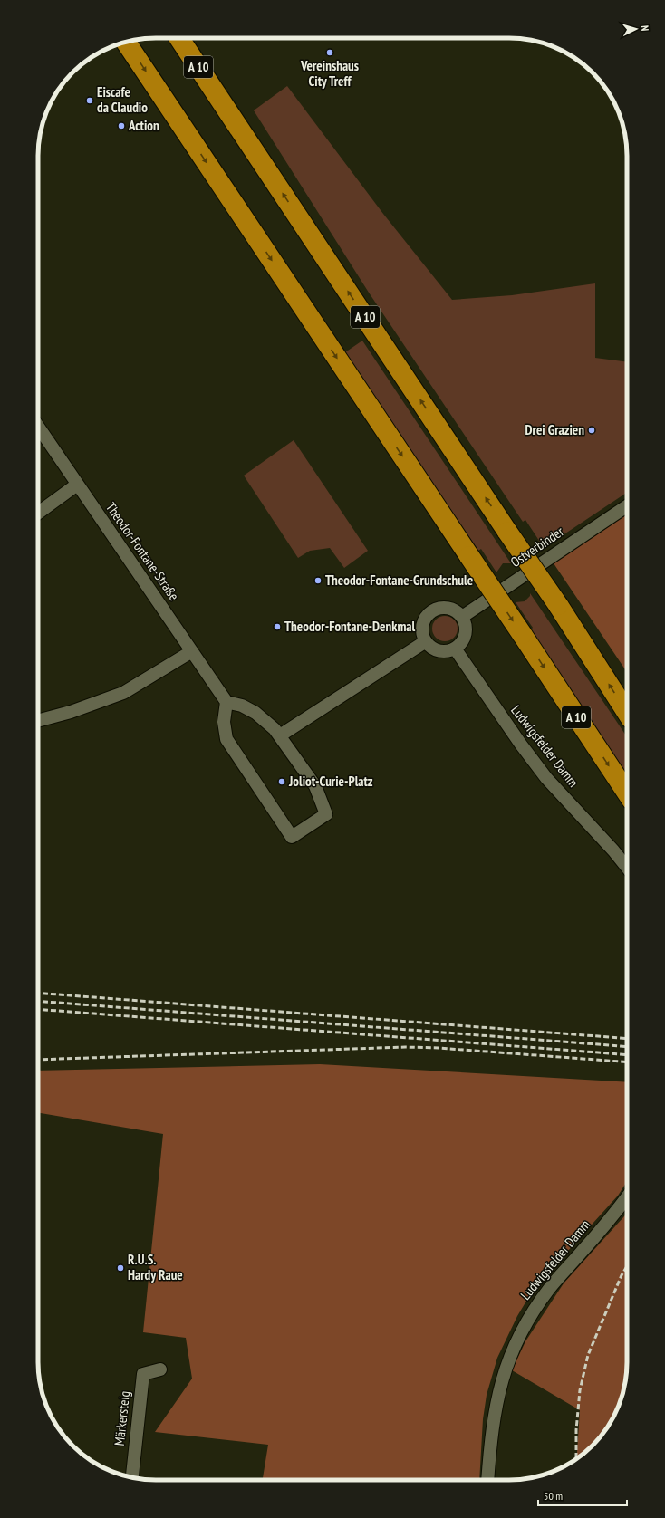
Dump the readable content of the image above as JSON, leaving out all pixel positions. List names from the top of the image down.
{
  "streets": {
    "highway": ["A 10"],
    "street": [
      "Ostverbinder",
      "Theodor-Fontane-Straße",
      "Ludwigsfelder Damm",
      "Märkersteig"
    ]
  },
  "crossings": [
    ["Ostverbinder", "Ludwigsfelder Damm"]
  ],
  "places": [
    "Vereinshaus City Treff",
    "Eiscafe da Claudio",
    "Action",
    "Drei Grazien",
    "Theodor-Fontane-Grundschule",
    "Theodor-Fontane-Denkmal",
    "Joliot-Curie-Platz",
    "R.U.S. Hardy Raue"
  ],
  "scale_bar": "50 m",
  "north": "right"
}
